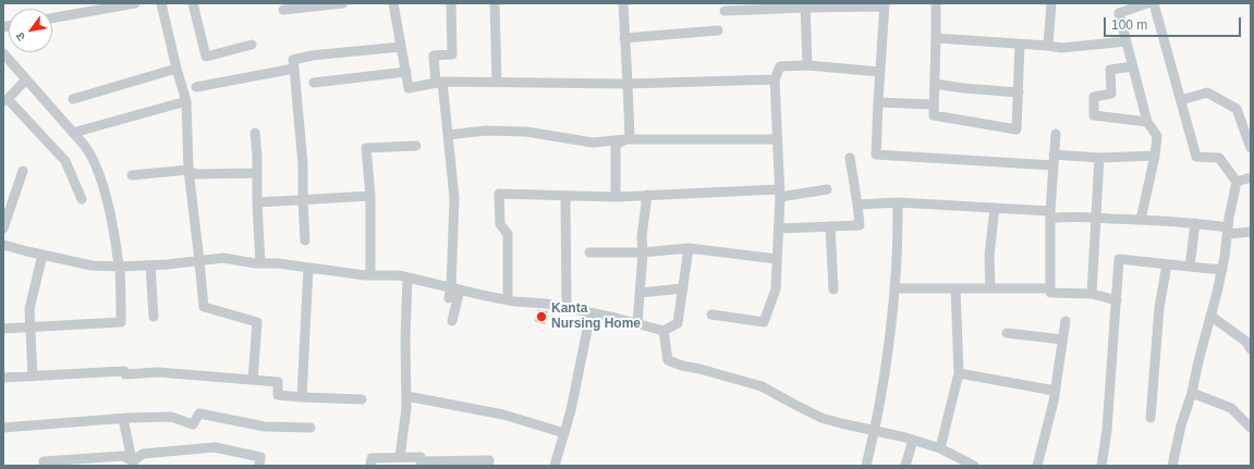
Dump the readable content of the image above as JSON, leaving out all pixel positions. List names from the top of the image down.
{
  "places": ["Kanta Nursing Home"],
  "scale_bar": "100 m",
  "north": "bottom left"
}
